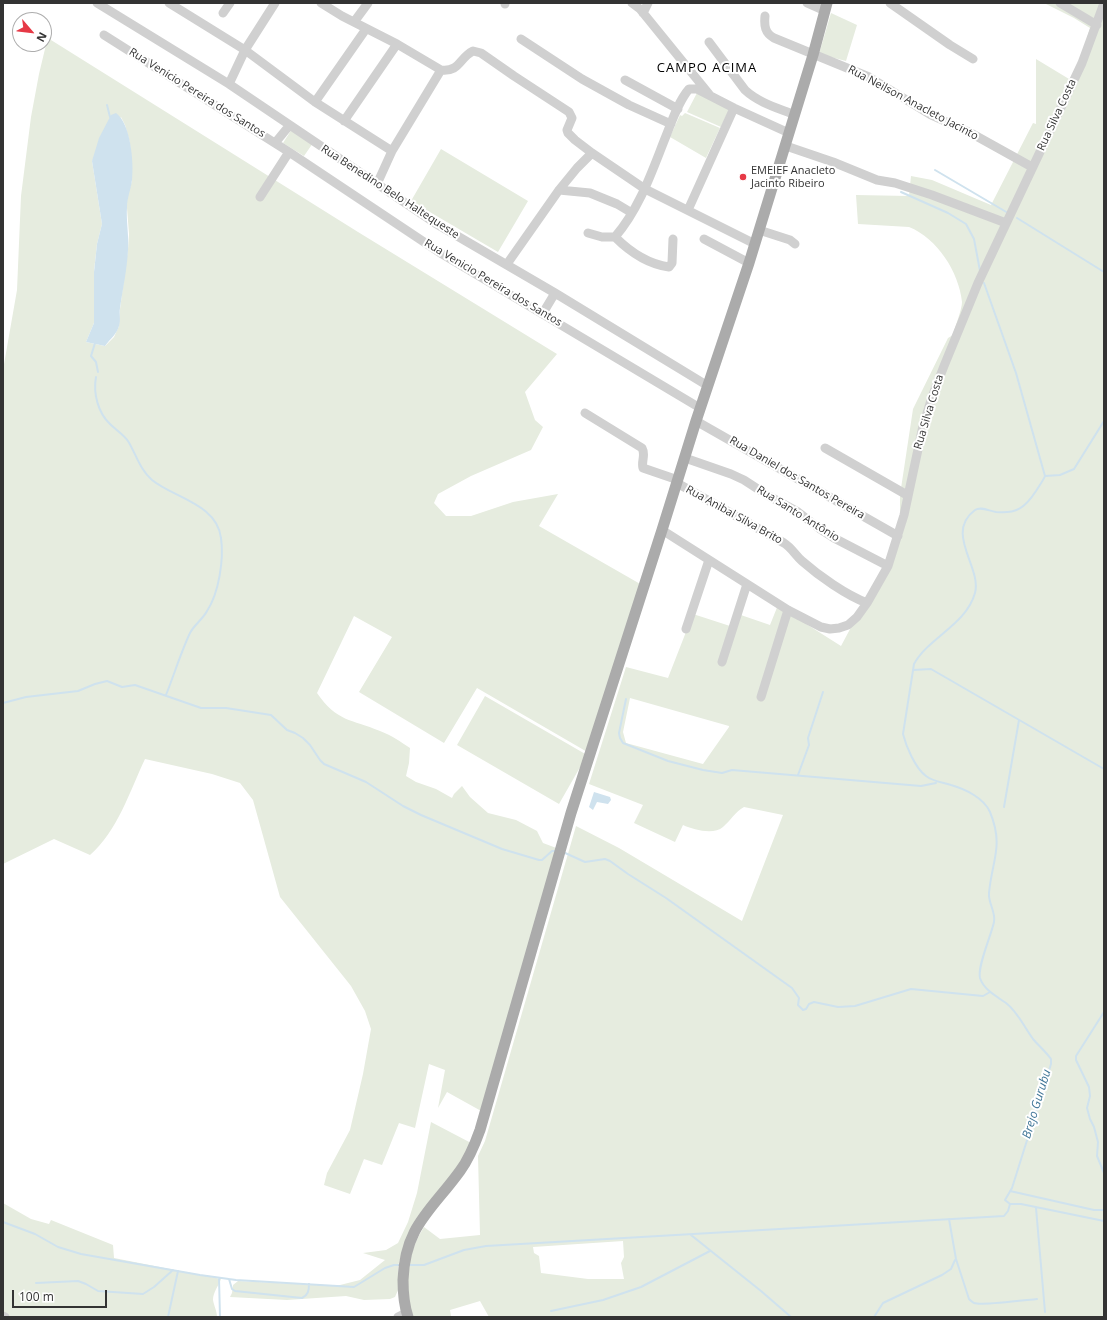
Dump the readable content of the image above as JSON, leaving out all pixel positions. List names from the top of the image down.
{
  "streets": {
    "street": [
      "Rua Venicio Pereira dos Santos",
      "Rua Neilson Anacleto Jacinto",
      "Rua Silva Costa",
      "Rua Benedino Belo Haltequeste",
      "Rua Daniel dos Santos Pereira",
      "Rua Santo Antônio",
      "Rua Anibal Silva Brito"
    ]
  },
  "crossings": [
    ["Rua Neilson Anacleto Jacinto", "Rua Silva Costa"],
    ["Rua Silva Costa", "Rua Daniel dos Santos Pereira"],
    ["Rua Silva Costa", "Rua Santo Antônio"],
    ["Rua Silva Costa", "Rua Anibal Silva Brito"]
  ],
  "districts": ["CAMPO ACIMA"],
  "water": ["Brejo Gurubu"],
  "places": ["EMEIEF Anacleto Jacinto Ribeiro"],
  "scale_bar": "100 m",
  "north": "bottom right"
}
